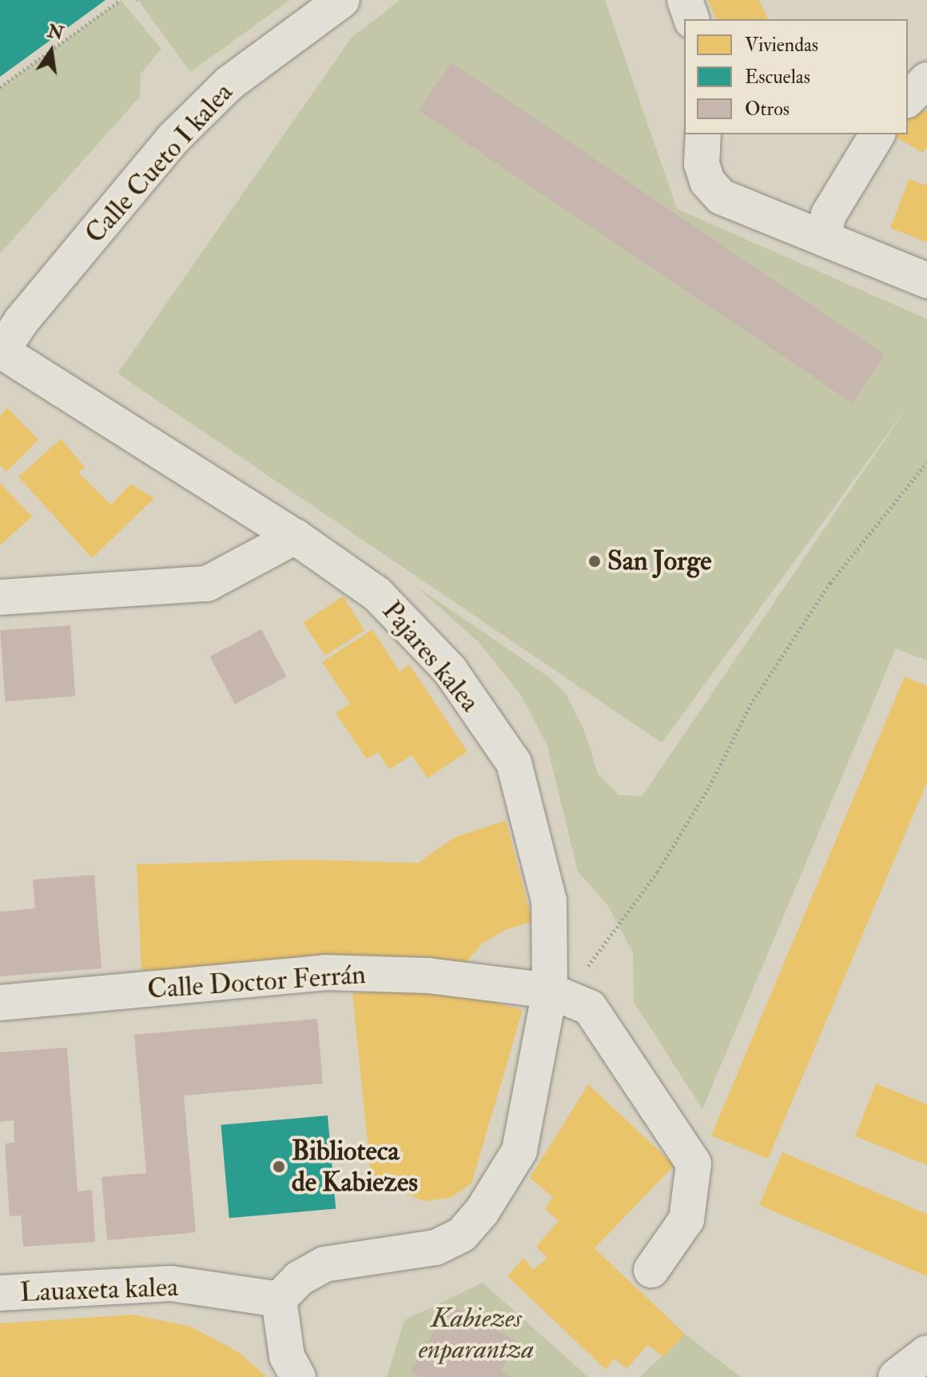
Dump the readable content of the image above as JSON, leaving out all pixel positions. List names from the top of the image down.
{
  "streets": {
    "street": [
      "Calle Cueto I kalea",
      "Pajares kalea",
      "Calle Doctor Ferrán",
      "Lauaxeta kalea"
    ]
  },
  "crossings": [
    ["Calle Cueto I kalea", "Pajares kalea"],
    ["Pajares kalea", "Calle Doctor Ferrán"],
    ["Pajares kalea", "Lauaxeta kalea"]
  ],
  "parks": ["Kabiezes enparantza"],
  "places": ["San Jorge", "Biblioteca de Kabiezes"],
  "legend": ["Viviendas", "Escuelas", "Otros"],
  "north": "top"
}
